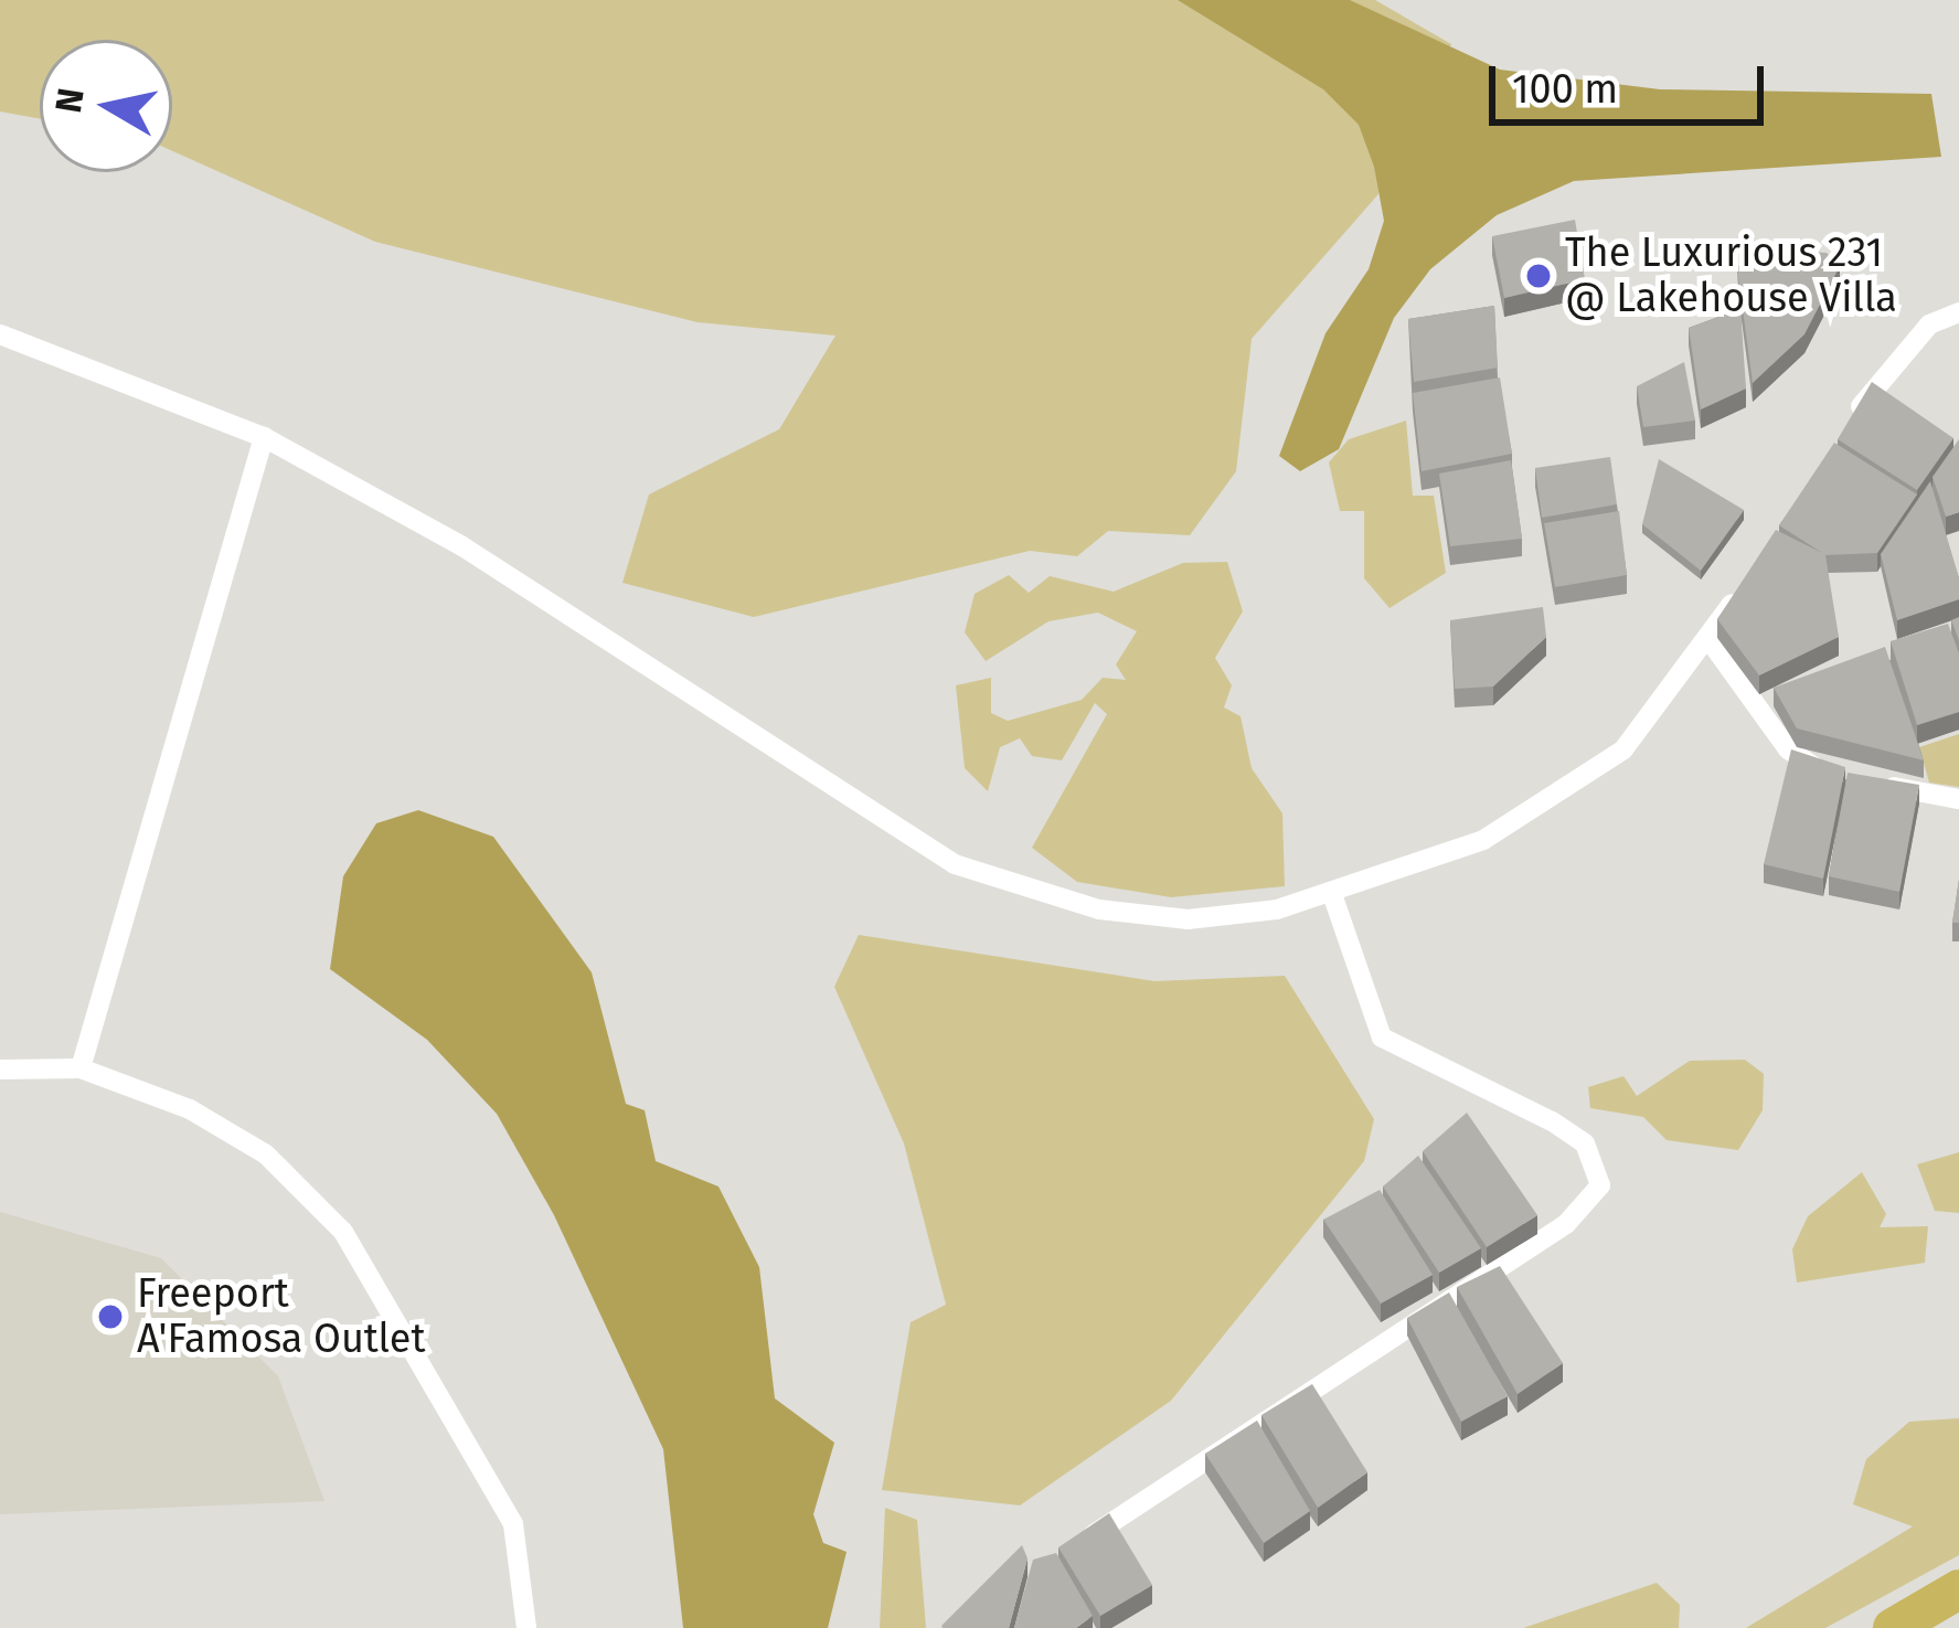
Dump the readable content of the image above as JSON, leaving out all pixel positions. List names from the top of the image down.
{
  "places": ["The Luxurious 231 @ Lakehouse Villa", "Freeport A'Famosa Outlet"],
  "scale_bar": "100 m",
  "north": "left"
}
